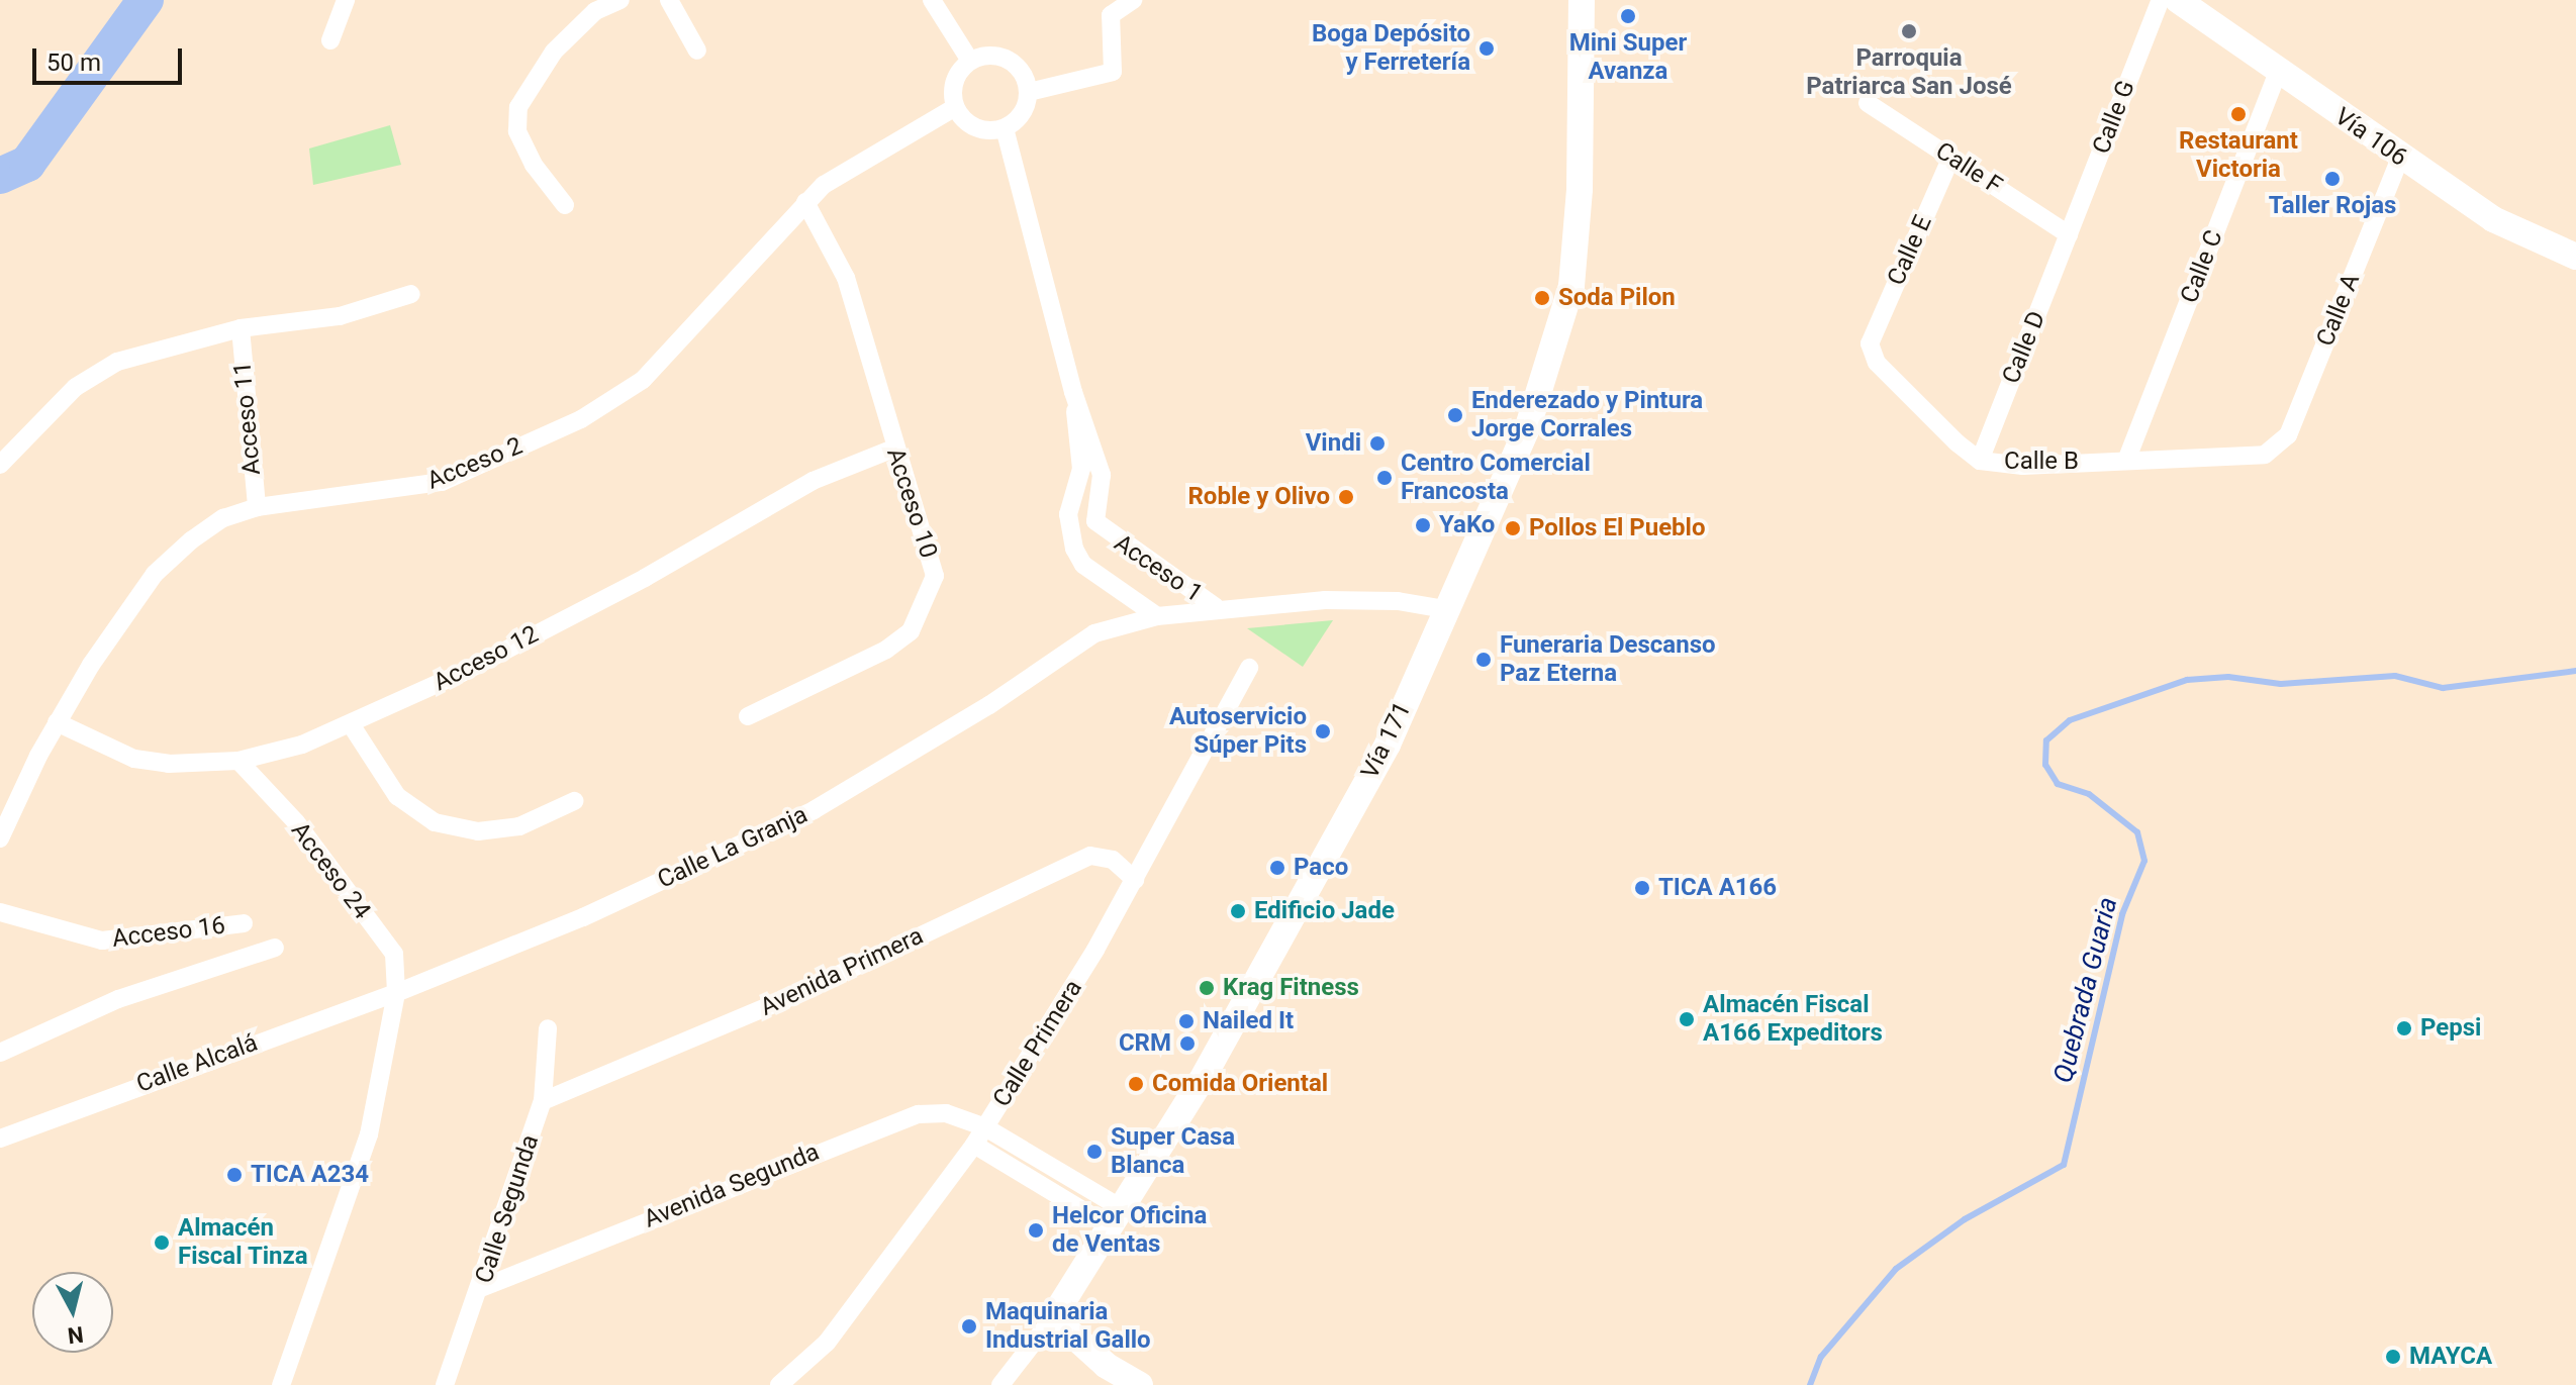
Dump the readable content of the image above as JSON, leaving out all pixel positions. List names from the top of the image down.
{
  "streets": {
    "main road": ["Vía 106", "Vía 171"],
    "street": [
      "Calle G",
      "Calle F",
      "Calle E",
      "Calle C",
      "Calle A",
      "Calle D",
      "Acceso 11",
      "Calle B",
      "Acceso 2",
      "Acceso 10",
      "Acceso 1",
      "Acceso 12",
      "Calle La Granja",
      "Acceso 24",
      "Acceso 16",
      "Avenida Primera",
      "Calle Primera",
      "Calle Alcalá",
      "Avenida Segunda",
      "Calle Segunda"
    ]
  },
  "crossings": [
    ["Calle G", "Calle F"],
    ["Calle G", "Calle D"],
    ["Vía 106", "Calle C"],
    ["Vía 106", "Calle A"],
    ["Calle F", "Calle E"],
    ["Calle F", "Calle D"],
    ["Calle E", "Calle B"],
    ["Calle C", "Calle B"],
    ["Calle A", "Calle B"],
    ["Calle D", "Calle B"],
    ["Acceso 11", "Acceso 2"],
    ["Acceso 2", "Acceso 10"],
    ["Acceso 2", "Acceso 1"],
    ["Acceso 2", "Acceso 12"],
    ["Acceso 10", "Acceso 12"],
    ["Acceso 1", "Calle La Granja"],
    ["Acceso 12", "Acceso 24"],
    ["Vía 171", "Calle La Granja"],
    ["Vía 171", "Avenida Segunda"],
    ["Calle La Granja", "Acceso 24"],
    ["Calle La Granja", "Calle Alcalá"],
    ["Acceso 24", "Calle Alcalá"],
    ["Avenida Primera", "Calle Primera"],
    ["Avenida Primera", "Calle Segunda"],
    ["Calle Primera", "Avenida Segunda"],
    ["Avenida Segunda", "Calle Segunda"]
  ],
  "water": ["Quebrada Guaria"],
  "places": [
    "Mini Super Avanza",
    "Parroquia Patriarca San José",
    "Boga Depósito y Ferretería",
    "Restaurant Victoria",
    "Taller Rojas",
    "Soda Pilon",
    "Enderezado y Pintura Jorge Corrales",
    "Vindi",
    "Centro Comercial Francosta",
    "Roble y Olivo",
    "YaKo",
    "Pollos El Pueblo",
    "Funeraria Descanso Paz Eterna",
    "Autoservicio Súper Pits",
    "Paco",
    "TICA A166",
    "Edificio Jade",
    "Krag Fitness",
    "Almacén Fiscal A166 Expeditors",
    "Nailed It",
    "Pepsi",
    "CRM",
    "Comida Oriental",
    "Super Casa Blanca",
    "TICA A234",
    "Helcor Oficina de Ventas",
    "Almacén Fiscal Tinza",
    "Maquinaria Industrial Gallo",
    "MAYCA"
  ],
  "scale_bar": "50 m",
  "north": "bottom"
}
